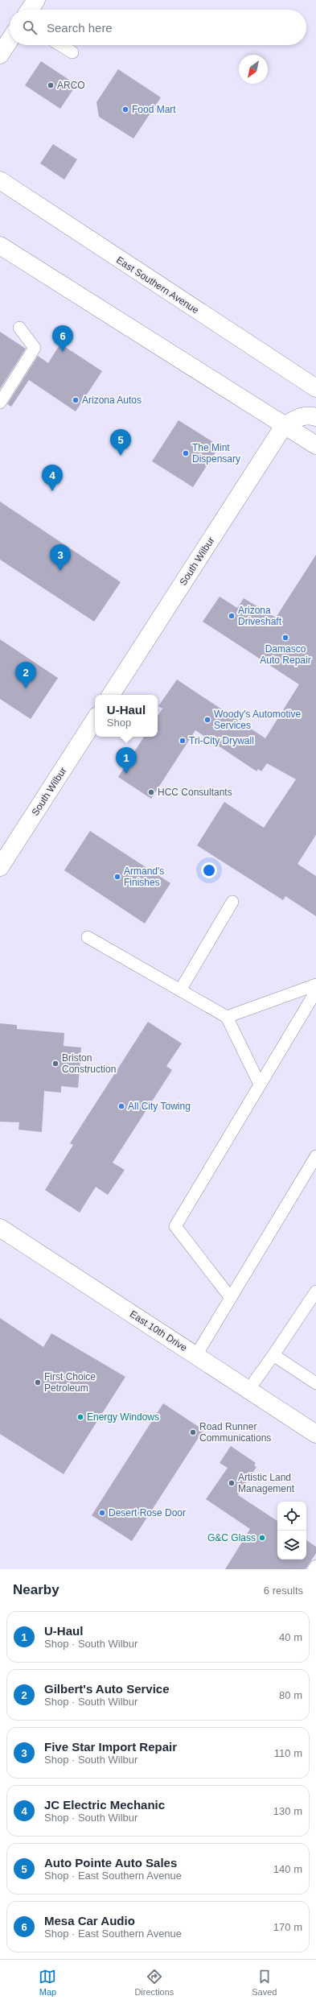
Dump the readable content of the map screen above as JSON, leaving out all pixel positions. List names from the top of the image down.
{
  "streets": {
    "street": ["East Southern Avenue", "South Wilbur", "East 10th Drive"]
  },
  "places": [
    "ARCO",
    "Food Mart",
    "Arizona Autos",
    "The Mint Dispensary",
    "Arizona Driveshaft",
    "Damasco Auto Repair",
    "Woody's Automotive Services",
    "Tri-City Drywall",
    "HCC Consultants",
    "Armand's Finishes",
    "Briston Construction",
    "All City Towing",
    "First Choice Petroleum",
    "Energy Windows",
    "Road Runner Communications",
    "Artistic Land Management",
    "Desert Rose Door",
    "G&C Glass"
  ],
  "north": "bottom left",
  "page": {
    "search": "Search here",
    "pins": [
      "6",
      "5",
      "4",
      "3",
      "2",
      "1"
    ],
    "popup": ["U-Haul", "Shop"],
    "heading": ["Nearby", "6 results"],
    "list": [
      {
        "mark": "1",
        "name": "U-Haul",
        "note": "Shop · South Wilbur",
        "value": "40 m"
      },
      {
        "mark": "2",
        "name": "Gilbert's Auto Service",
        "note": "Shop · South Wilbur",
        "value": "80 m"
      },
      {
        "mark": "3",
        "name": "Five Star Import Repair",
        "note": "Shop · South Wilbur",
        "value": "110 m"
      },
      {
        "mark": "4",
        "name": "JC Electric Mechanic",
        "note": "Shop · South Wilbur",
        "value": "130 m"
      },
      {
        "mark": "5",
        "name": "Auto Pointe Auto Sales",
        "note": "Shop · East Southern Avenue",
        "value": "140 m"
      },
      {
        "mark": "6",
        "name": "Mesa Car Audio",
        "note": "Shop · East Southern Avenue",
        "value": "170 m"
      }
    ],
    "nav": ["Map", "Directions", "Saved"]
  }
}
